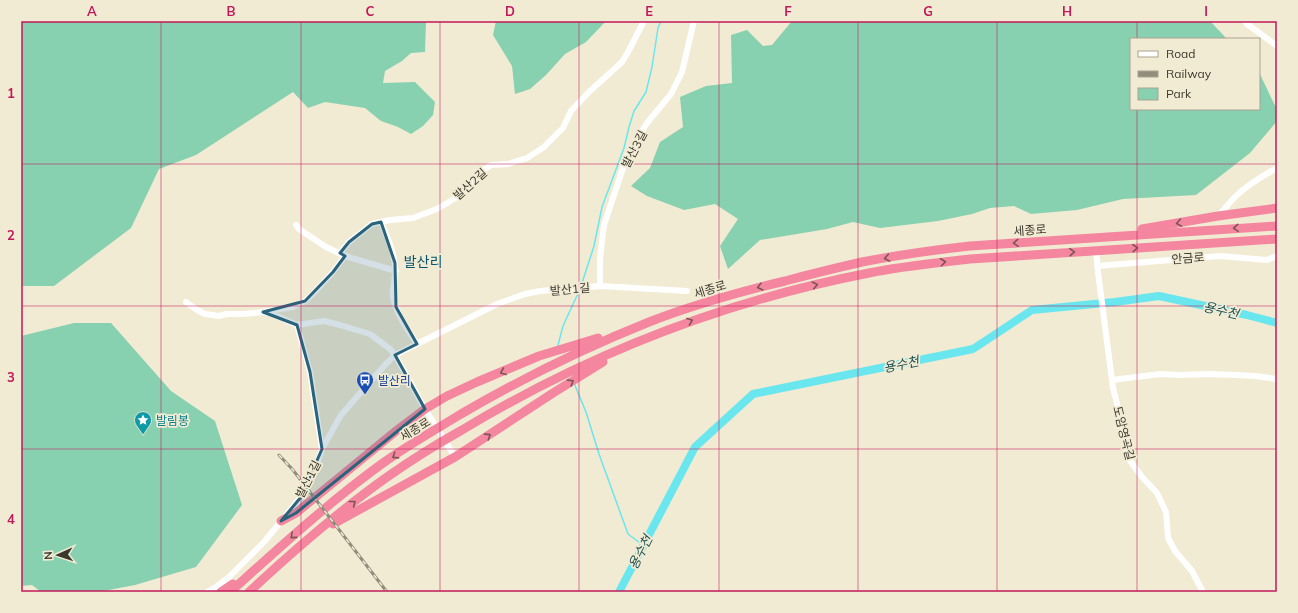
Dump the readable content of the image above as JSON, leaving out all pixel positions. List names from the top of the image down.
{
  "streets": {
    "highway": ["세종로"],
    "street": [
      "발산3길",
      "발산2길",
      "안금로",
      "발산1길",
      "도암영곡길"
    ]
  },
  "crossings": [
    ["발산3길", "발산1길"],
    ["세종로", "도암영곡길"],
    ["안금로", "도암영곡길"]
  ],
  "districts": ["발산리"],
  "water": ["용수천"],
  "places": {
    "bus stop": ["발산리"],
    "place": ["발림봉"]
  },
  "legend": ["Road", "Railway", "Park"],
  "north": "left",
  "grid": {
    "columns": [
      "A",
      "B",
      "C",
      "D",
      "E",
      "F",
      "G",
      "H",
      "I"
    ],
    "rows": [
      "1",
      "2",
      "3",
      "4"
    ]
  }
}
